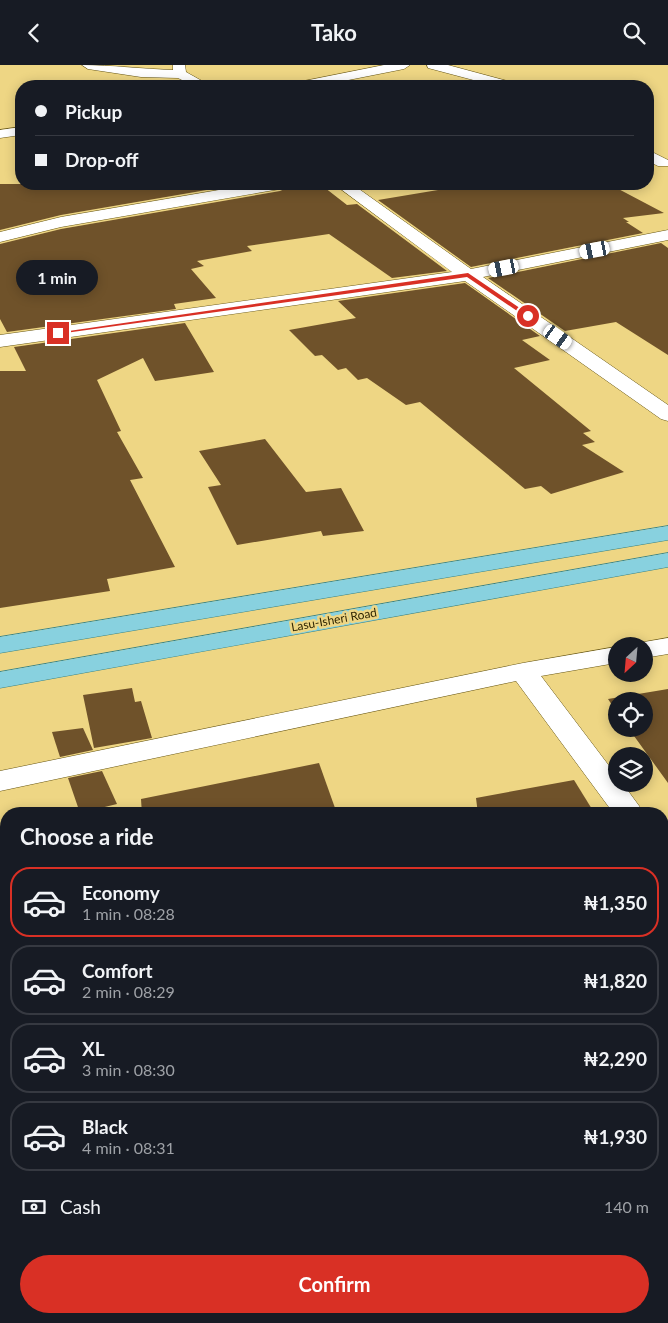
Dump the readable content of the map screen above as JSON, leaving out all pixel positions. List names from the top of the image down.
{
  "streets": {
    "main road": ["Lasu-Isheri Road"]
  },
  "north": "bottom left",
  "page": {
    "header": "Tako",
    "banner": ["Pickup", "Drop-off"],
    "bubble": "1 min",
    "heading": "Choose a ride",
    "list": [
      {
        "name": "Economy",
        "note": "1 min · 08:28",
        "value": "₦1,350"
      },
      {
        "name": "Comfort",
        "note": "2 min · 08:29",
        "value": "₦1,820"
      },
      {
        "name": "XL",
        "note": "3 min · 08:30",
        "value": "₦2,290"
      },
      {
        "name": "Black",
        "note": "4 min · 08:31",
        "value": "₦1,930"
      }
    ],
    "pay": ["Cash", "140 m"],
    "buttons": "Confirm"
  }
}
